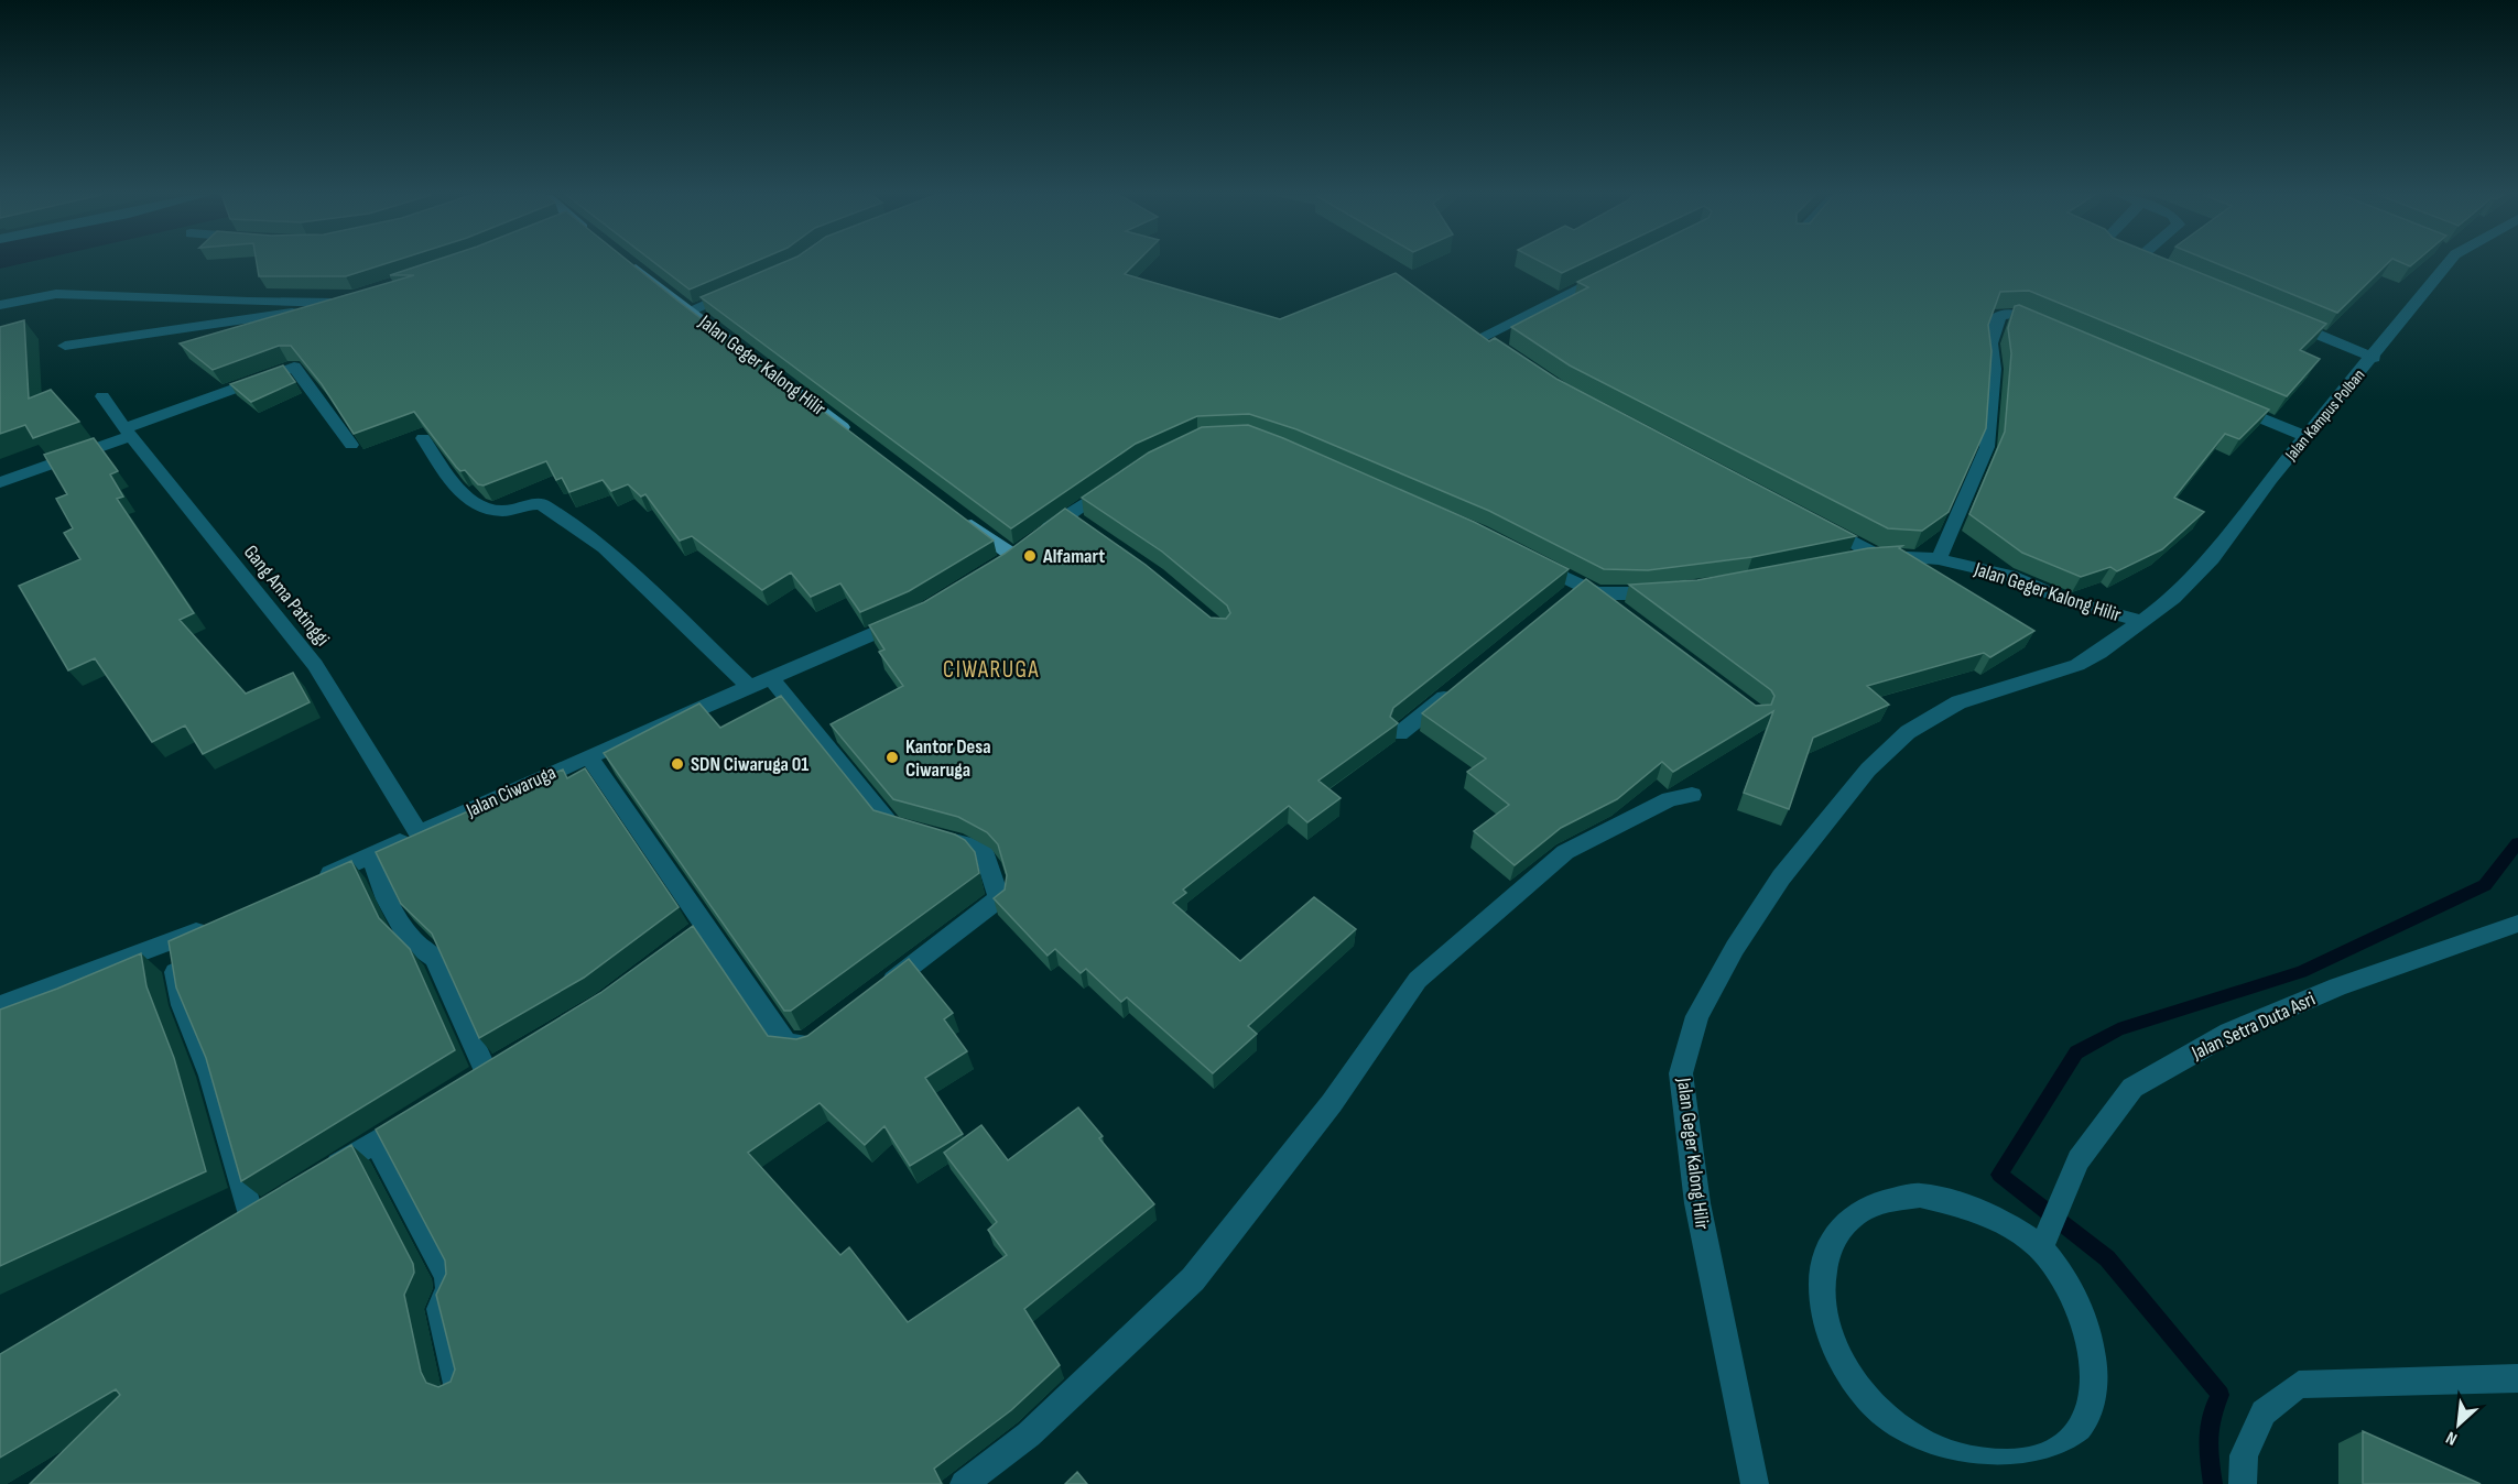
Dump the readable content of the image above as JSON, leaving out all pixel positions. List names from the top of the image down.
{
  "streets": {
    "main road": ["Jalan Geger Kalong Hilir"],
    "street": [
      "Jalan Kampus Polban",
      "Gang Ama Patinggi",
      "Jalan Ciwaruga",
      "Jalan Setra Duta Asri"
    ]
  },
  "crossings": [
    ["Jalan Geger Kalong Hilir", "Jalan Kampus Polban"],
    ["Gang Ama Patinggi", "Jalan Ciwaruga"]
  ],
  "districts": ["CIWARUGA"],
  "places": ["Alfamart", "Kantor Desa Ciwaruga", "SDN Ciwaruga 01"],
  "north": "bottom left"
}
